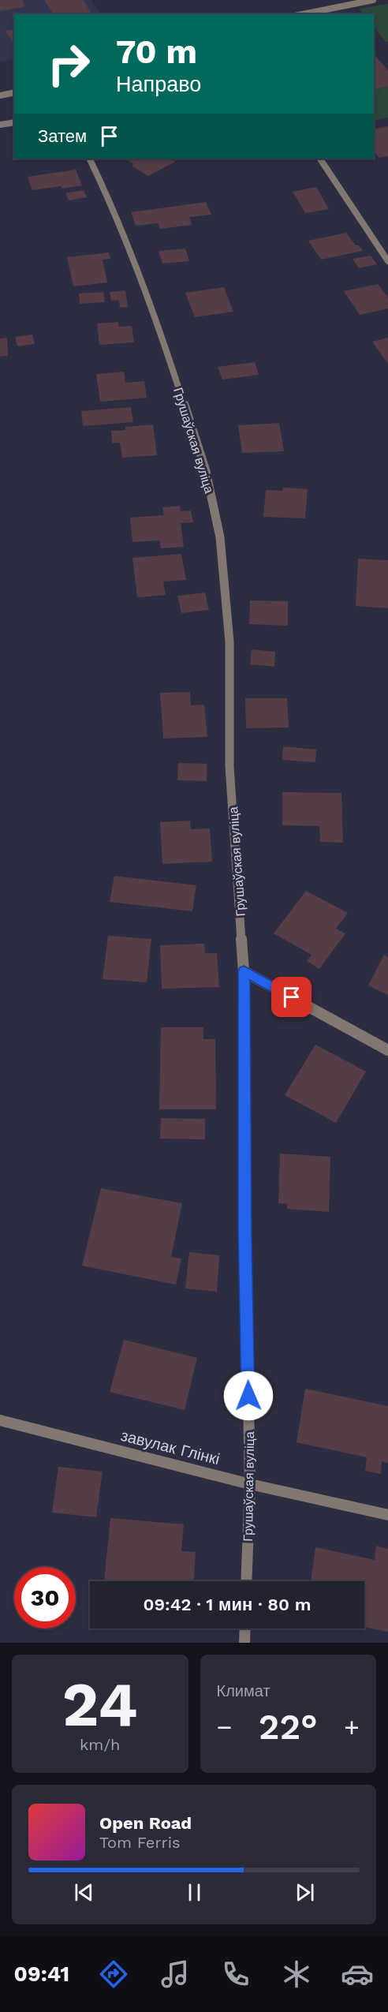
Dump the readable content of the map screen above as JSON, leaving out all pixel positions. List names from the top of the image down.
{
  "streets": {
    "street": ["Грушаўская вуліца", "завулак Глінкі"]
  },
  "crossings": [
    ["Грушаўская вуліца", "завулак Глінкі"]
  ],
  "page": {
    "turn": ["70 m", "Направо"],
    "then": "Затем",
    "limit": "30",
    "trip": "09:42 · 1 мин · 80 m",
    "tile": [
      ["24", "km/h"],
      "Климат"
    ],
    "heat": ["−", "22°", "+"],
    "song": ["Open Road", "Tom Ferris"],
    "tabs": "09:41"
  }
}
